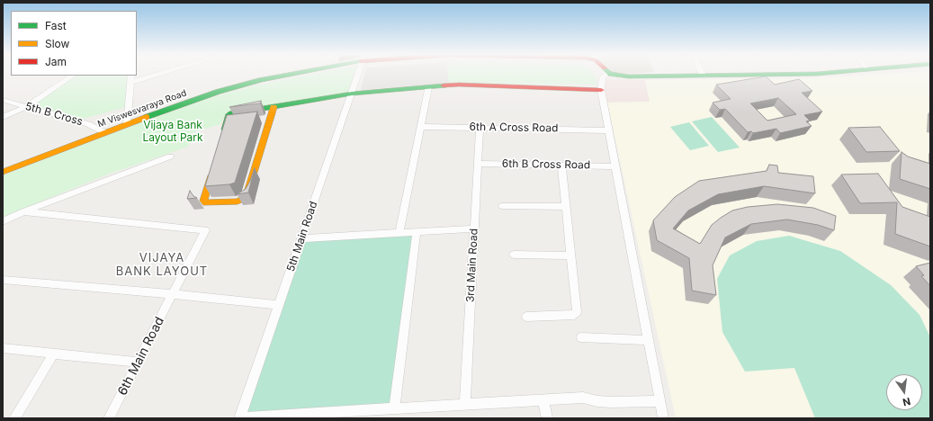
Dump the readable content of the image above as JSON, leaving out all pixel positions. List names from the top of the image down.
{
  "streets": {
    "street": [
      "M Viswesvaraya Road",
      "5th B Cross",
      "6th A Cross Road",
      "6th B Cross Road",
      "5th Main Road",
      "3rd Main Road",
      "6th Main Road"
    ]
  },
  "crossings": [
    ["M Viswesvaraya Road", "5th B Cross"],
    ["6th A Cross Road", "3rd Main Road"],
    ["6th B Cross Road", "3rd Main Road"]
  ],
  "districts": ["VIJAYA BANK LAYOUT"],
  "parks": ["Vijaya Bank Layout Park"],
  "legend": ["Fast", "Slow", "Jam"],
  "north": "bottom"
}
